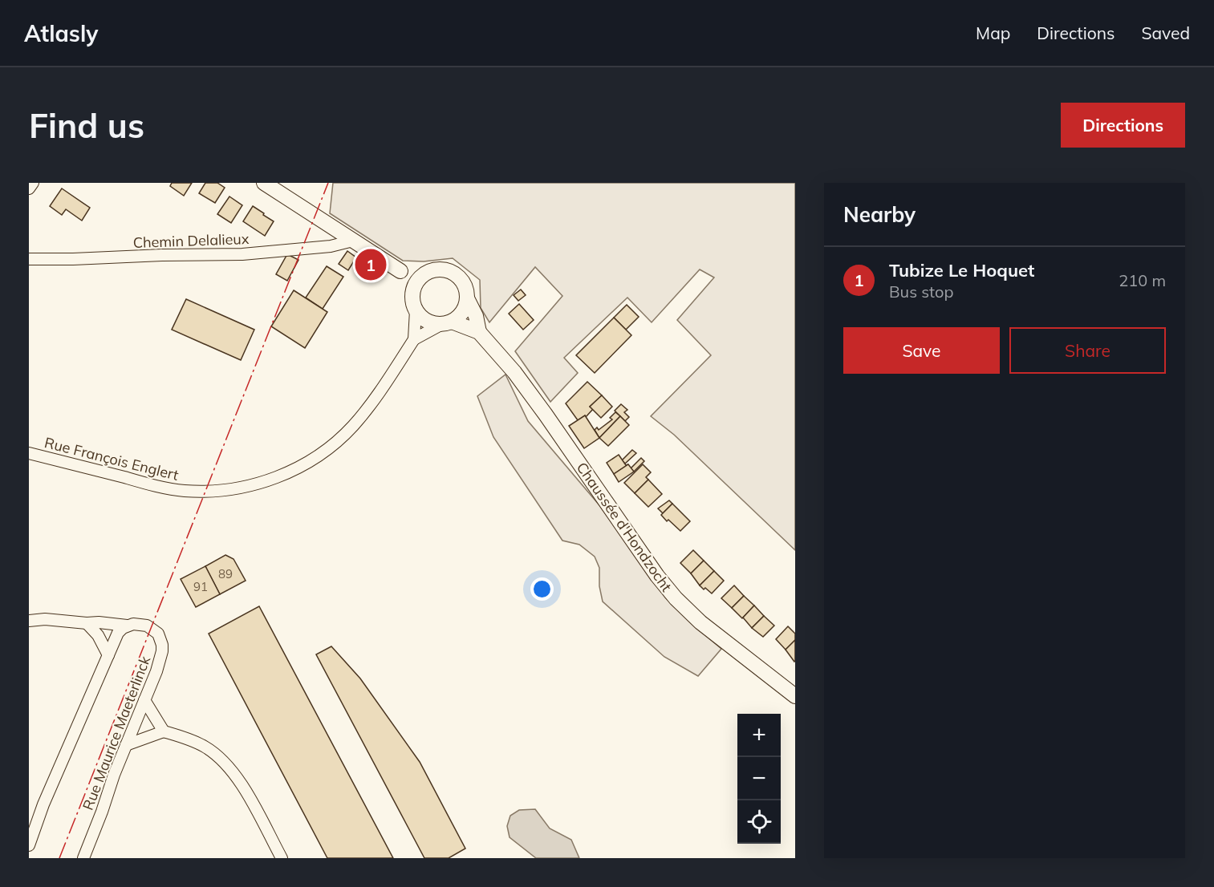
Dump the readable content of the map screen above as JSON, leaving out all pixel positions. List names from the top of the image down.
{
  "streets": {
    "main road": ["Chaussée d'Hondzocht"],
    "street": ["Chemin Delalieux", "Rue François Englert", "Rue Maurice Maeterlinck"]
  },
  "house_numbers": ["89", "91"],
  "page": {
    "header": "Atlasly",
    "nav": ["Map", "Directions", "Saved"],
    "buttons": [
      "Directions",
      ["Save", "Share"]
    ],
    "title": "Find us",
    "heading": "Nearby",
    "list": [
      {
        "mark": "1",
        "name": "Tubize Le Hoquet",
        "note": "Bus stop",
        "value": "210 m"
      }
    ],
    "pins": "1",
    "map_buttons": ["+", "−"]
  }
}
